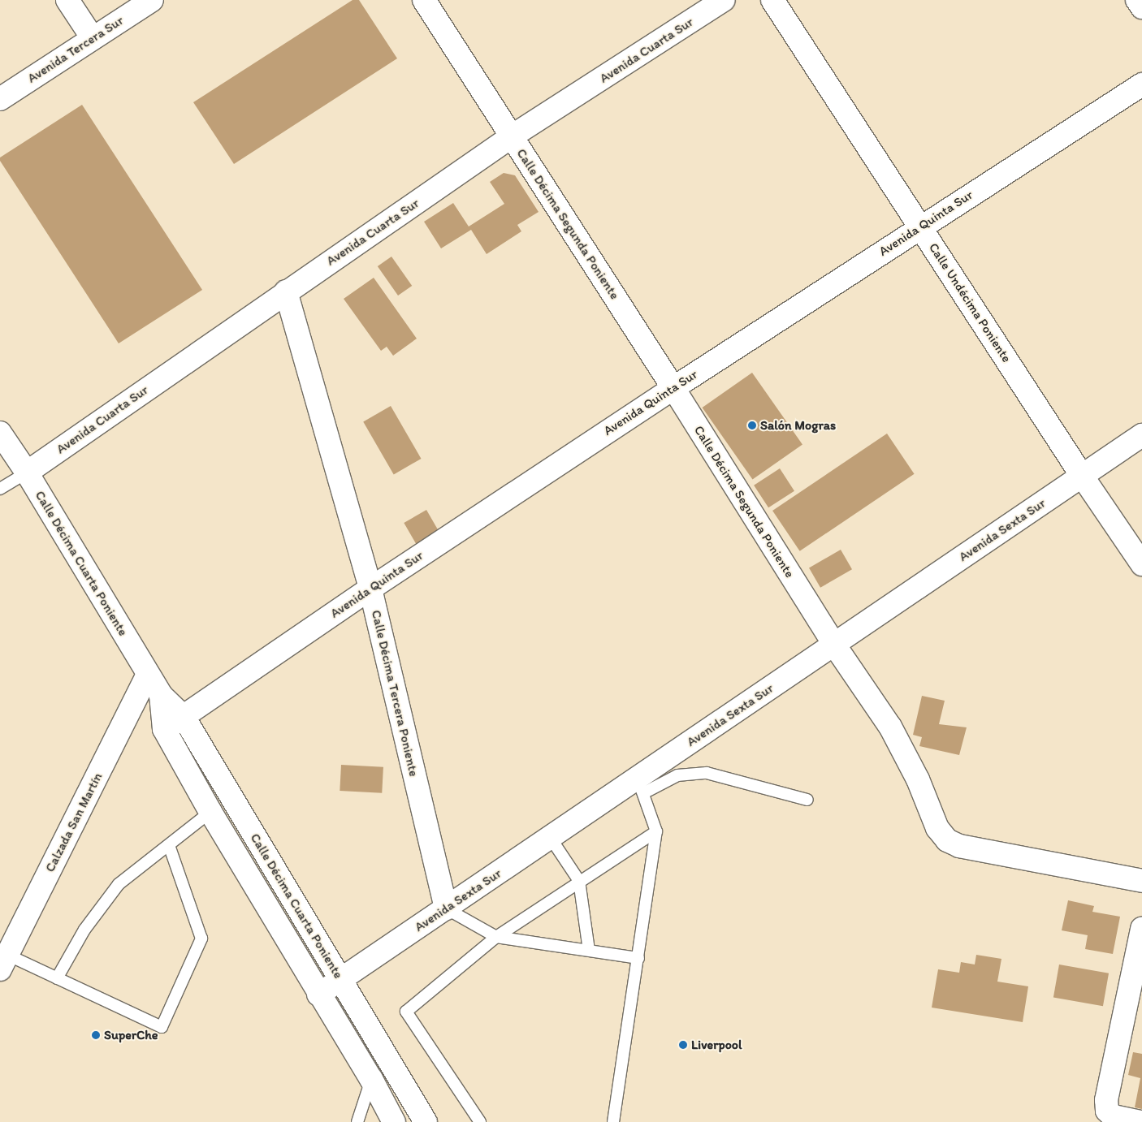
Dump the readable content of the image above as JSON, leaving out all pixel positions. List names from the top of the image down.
{
  "streets": {
    "street": [
      "Avenida Tercera Sur",
      "Avenida Cuarta Sur",
      "Avenida Quinta Sur",
      "Calle Décima Segunda Poniente",
      "Calle Undécima Poniente",
      "Avenida Sexta Sur",
      "Calle Décima Cuarta Poniente",
      "Calle Décima Tercera Poniente",
      "Calzada San Martín"
    ]
  },
  "crossings": [
    ["Avenida Cuarta Sur", "Calle Décima Segunda Poniente"],
    ["Avenida Cuarta Sur", "Calle Décima Cuarta Poniente"],
    ["Avenida Cuarta Sur", "Calle Décima Tercera Poniente"],
    ["Avenida Quinta Sur", "Calle Décima Segunda Poniente"],
    ["Avenida Quinta Sur", "Calle Undécima Poniente"],
    ["Avenida Quinta Sur", "Calle Décima Cuarta Poniente"],
    ["Avenida Quinta Sur", "Calle Décima Tercera Poniente"],
    ["Calle Décima Segunda Poniente", "Avenida Sexta Sur"],
    ["Calle Undécima Poniente", "Avenida Sexta Sur"],
    ["Avenida Sexta Sur", "Calle Décima Cuarta Poniente"],
    ["Avenida Sexta Sur", "Calle Décima Tercera Poniente"],
    ["Calle Décima Cuarta Poniente", "Calzada San Martín"]
  ],
  "places": ["Salón Mogras", "SuperChe", "Liverpool"]
}
